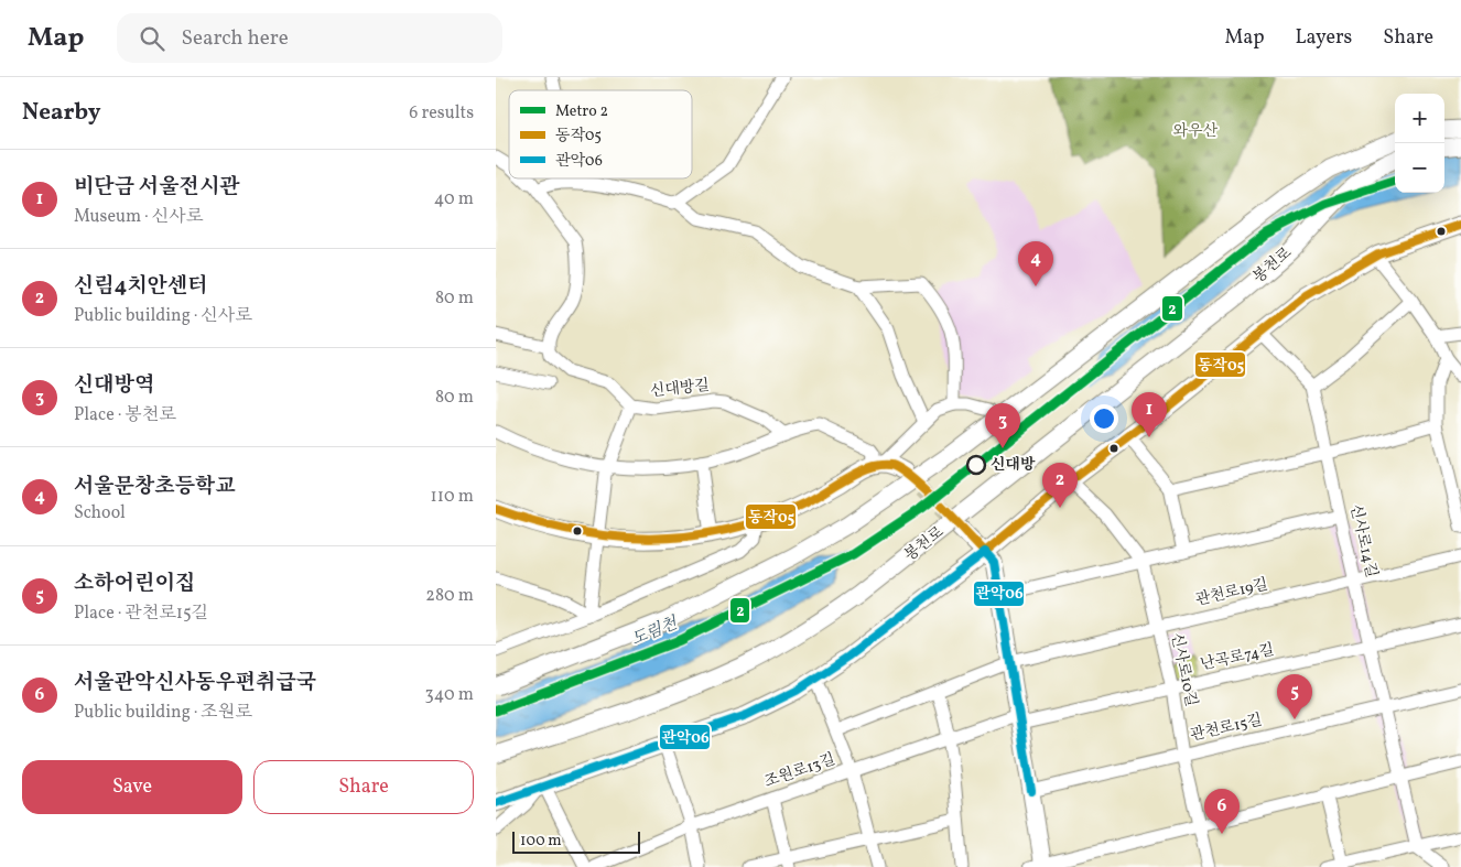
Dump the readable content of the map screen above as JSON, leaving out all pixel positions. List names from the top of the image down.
{
  "streets": {
    "main road": ["봉천로"],
    "street": [
      "신대방길",
      "신사로14길",
      "관천로19길",
      "난곡로74길",
      "신사로10길",
      "관천로15길",
      "조원로13길"
    ]
  },
  "crossings": [
    ["신사로14길", "관천로19길"],
    ["신사로14길", "난곡로74길"],
    ["신사로14길", "관천로15길"],
    ["관천로19길", "신사로10길"],
    ["난곡로74길", "신사로10길"],
    ["난곡로74길", "조원로13길"],
    ["신사로10길", "관천로15길"]
  ],
  "water": ["도림천"],
  "parks": ["와우산"],
  "places": ["신대방"],
  "lines": ["metro line 2", "transit line 동작05", "transit line 관악06"],
  "legend": ["Metro 2", "동작05", "관악06"],
  "scale_bar": "100 m",
  "page": {
    "header": "Map",
    "search": "Search here",
    "nav": ["Map", "Layers", "Share"],
    "heading": ["Nearby", "6 results"],
    "map_buttons": ["+", "−"],
    "list": [
      {
        "mark": "1",
        "name": "비단금 서울전시관",
        "note": "Museum · 신사로",
        "value": "40 m"
      },
      {
        "mark": "2",
        "name": "신림4치안센터",
        "note": "Public building · 신사로",
        "value": "80 m"
      },
      {
        "mark": "3",
        "name": "신대방역",
        "note": "Place · 봉천로",
        "value": "80 m"
      },
      {
        "mark": "4",
        "name": "서울문창초등학교",
        "note": "School",
        "value": "110 m"
      },
      {
        "mark": "5",
        "name": "소하어린이집",
        "note": "Place · 관천로15길",
        "value": "280 m"
      },
      {
        "mark": "6",
        "name": "서울관악신사동우편취급국",
        "note": "Public building · 조원로",
        "value": "340 m"
      }
    ],
    "pins": [
      "4",
      "1",
      "3",
      "2",
      "5",
      "6"
    ],
    "buttons": ["Save", "Share"],
    "scale": "100 m"
  }
}
